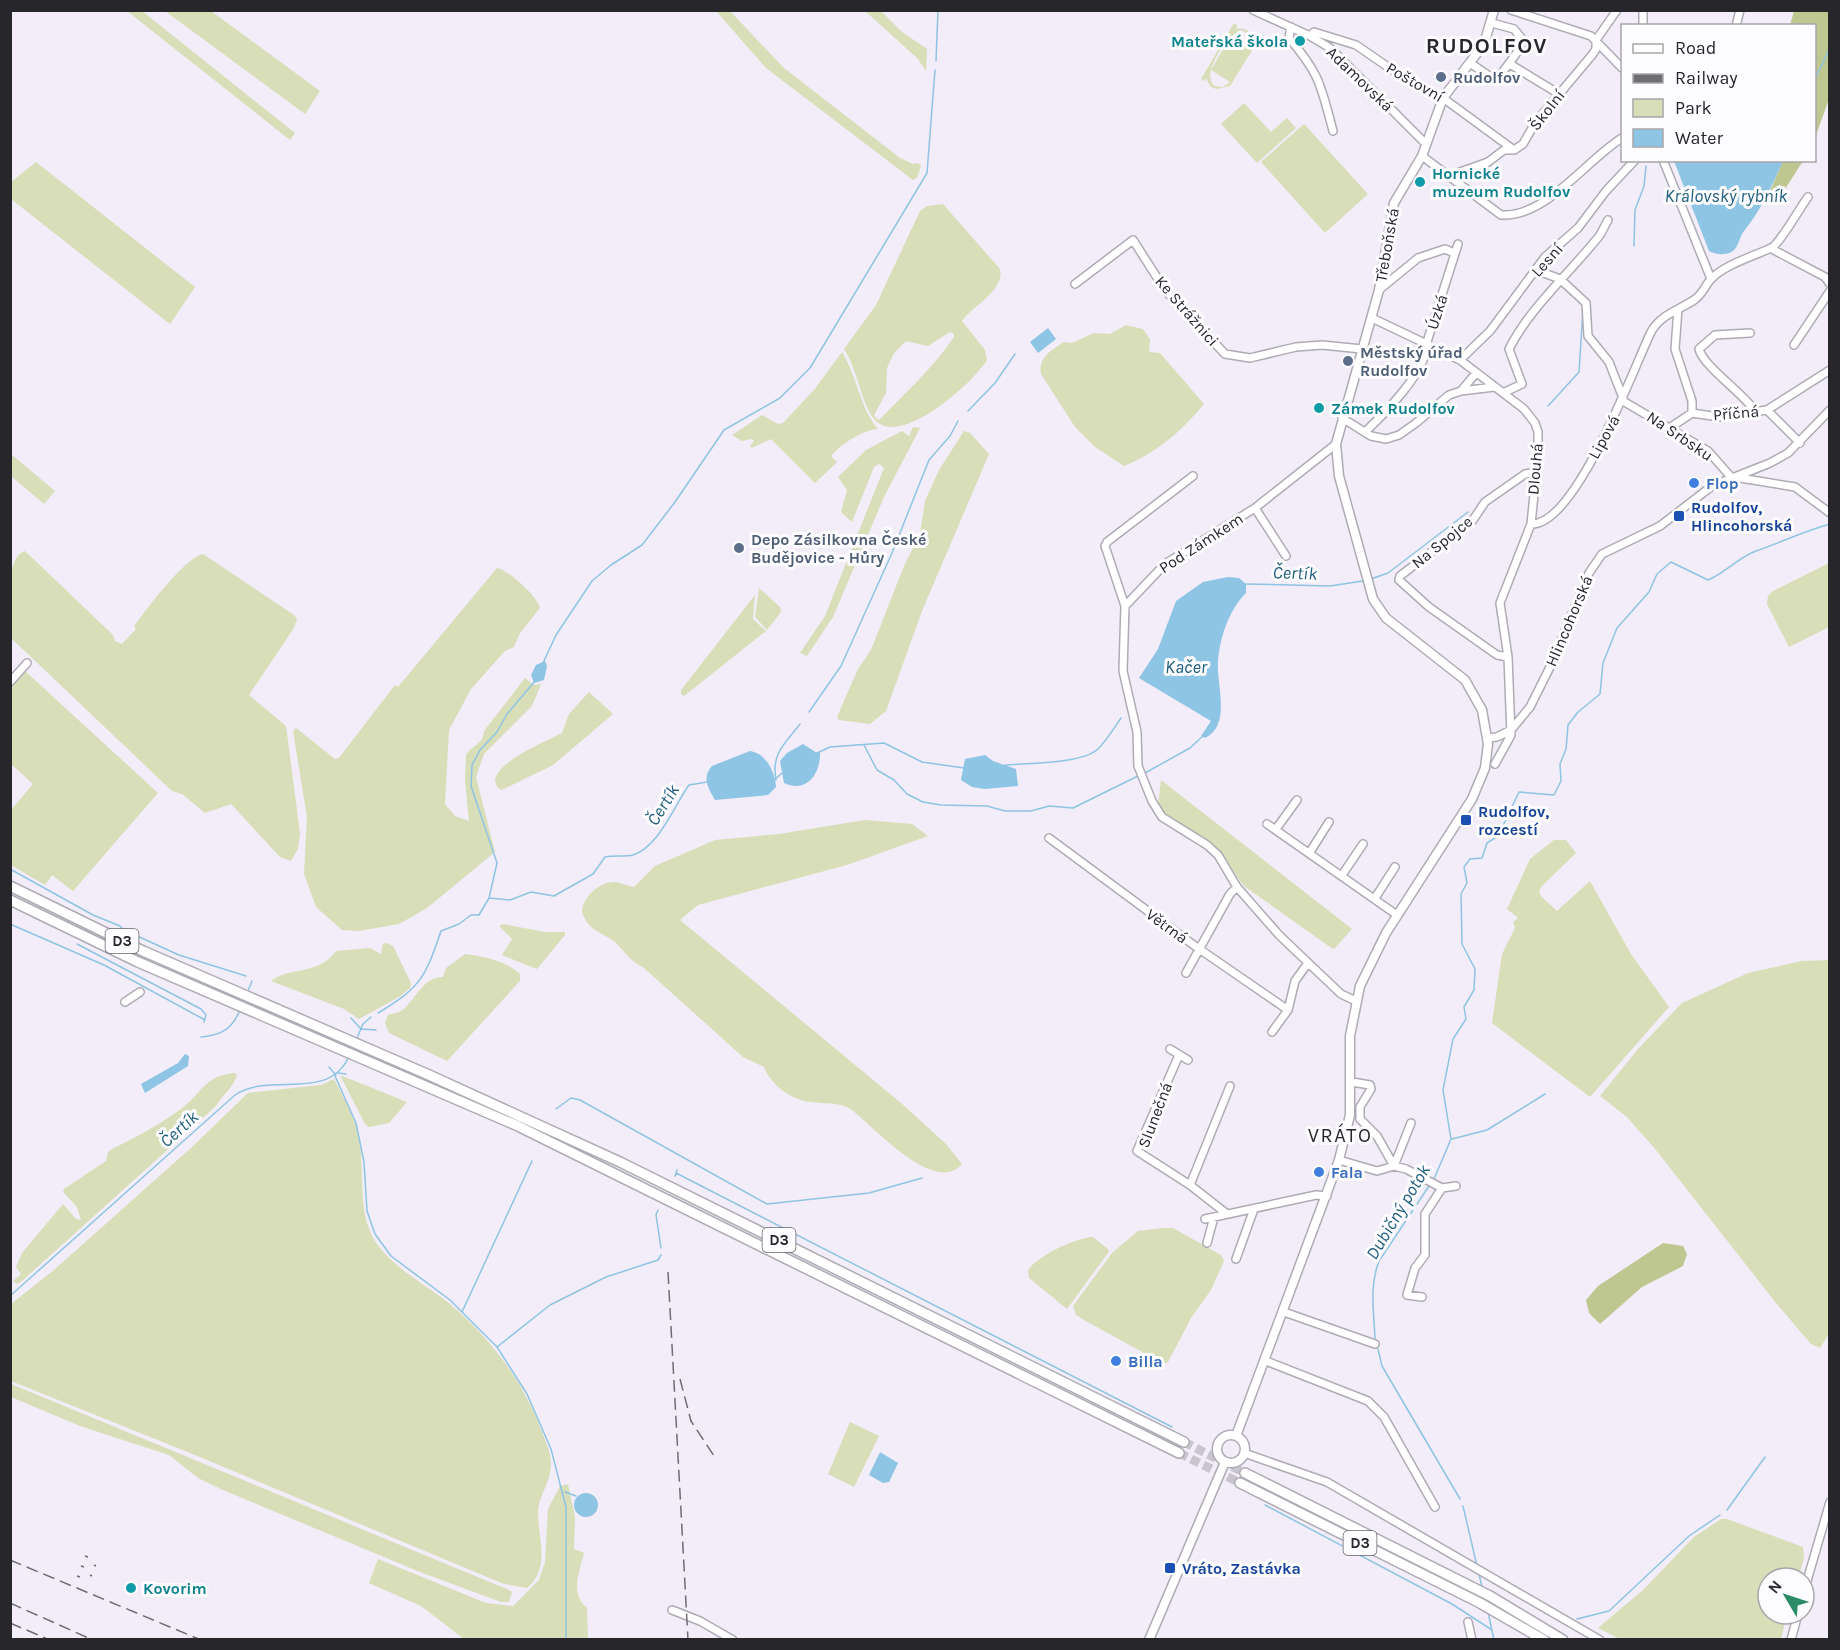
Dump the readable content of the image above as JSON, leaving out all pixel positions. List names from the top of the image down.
{
  "streets": {
    "highway": ["D3"],
    "main road": ["Třeboňská"],
    "street": [
      "Adamovská",
      "Poštovní",
      "Školní",
      "Lesní",
      "Ke Strážnici",
      "Úzká",
      "Příčná",
      "Na Srbsku",
      "Lipová",
      "Dlouhá",
      "Na Spojce",
      "Pod Zámkem",
      "Hlincohorská",
      "Větrná",
      "Slunečná"
    ]
  },
  "crossings": [
    ["Adamovská", "Poštovní"],
    ["Adamovská", "Třeboňská"],
    ["Poštovní", "Školní"],
    ["Poštovní", "Třeboňská"],
    ["Třeboňská", "Ke Strážnici"],
    ["Třeboňská", "Úzká"],
    ["Třeboňská", "Dlouhá"],
    ["Třeboňská", "Pod Zámkem"],
    ["Lesní", "Dlouhá"],
    ["Úzká", "Dlouhá"],
    ["Příčná", "Na Srbsku"],
    ["Na Srbsku", "Lipová"],
    ["Na Srbsku", "Hlincohorská"],
    ["Lipová", "Dlouhá"],
    ["Dlouhá", "Na Spojce"]
  ],
  "districts": ["RUDOLFOV", "VRÁTO"],
  "water": [
    "Královský rybník",
    "Čertík",
    "Kačer",
    "Dubičný potok"
  ],
  "places": {
    "other": [
      "Mateřská škola",
      "Rudolfov",
      "Hornické muzeum Rudolfov",
      "Městský úřad Rudolfov",
      "Zámek Rudolfov",
      "Flop",
      "Depo Zásilkovna České Budějovice - Hůry",
      "Fala",
      "Billa",
      "Kovorim"
    ],
    "transit": ["Rudolfov, Hlincohorská", "Rudolfov, rozcestí", "Vráto, Zastávka"]
  },
  "legend": [
    "Road",
    "Railway",
    "Park",
    "Water"
  ],
  "north": "top left"
}
